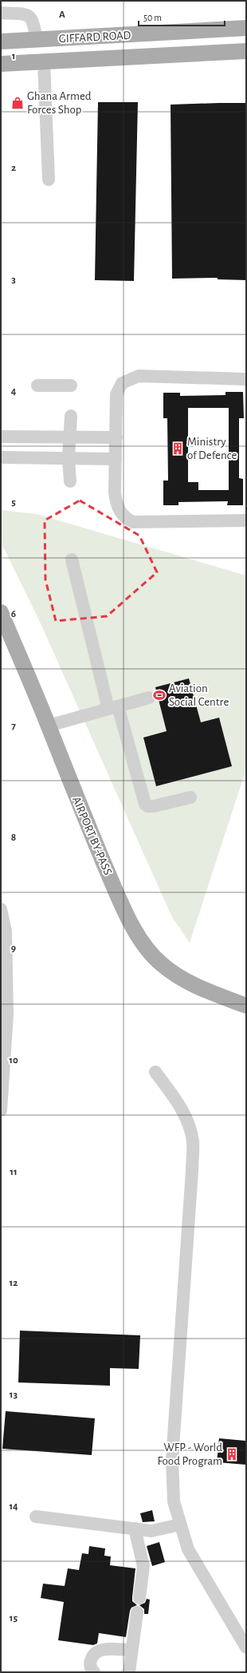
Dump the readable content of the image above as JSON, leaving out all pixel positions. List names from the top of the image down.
{
  "streets": {
    "main road": ["GIFFARD ROAD", "AIRPORT BY-PASS"]
  },
  "places": {
    "shop": ["Ghana Armed Forces Shop"],
    "building": ["Ministry of Defence", "WFP - World Food Program"],
    "sports": ["Aviation Social Centre"]
  },
  "scale_bar": "50 m",
  "grid": {
    "columns": ["A"],
    "rows": [
      "1",
      "2",
      "3",
      "4",
      "5",
      "6",
      "7",
      "8",
      "9",
      "10",
      "11",
      "12",
      "13",
      "14",
      "15"
    ]
  }
}
